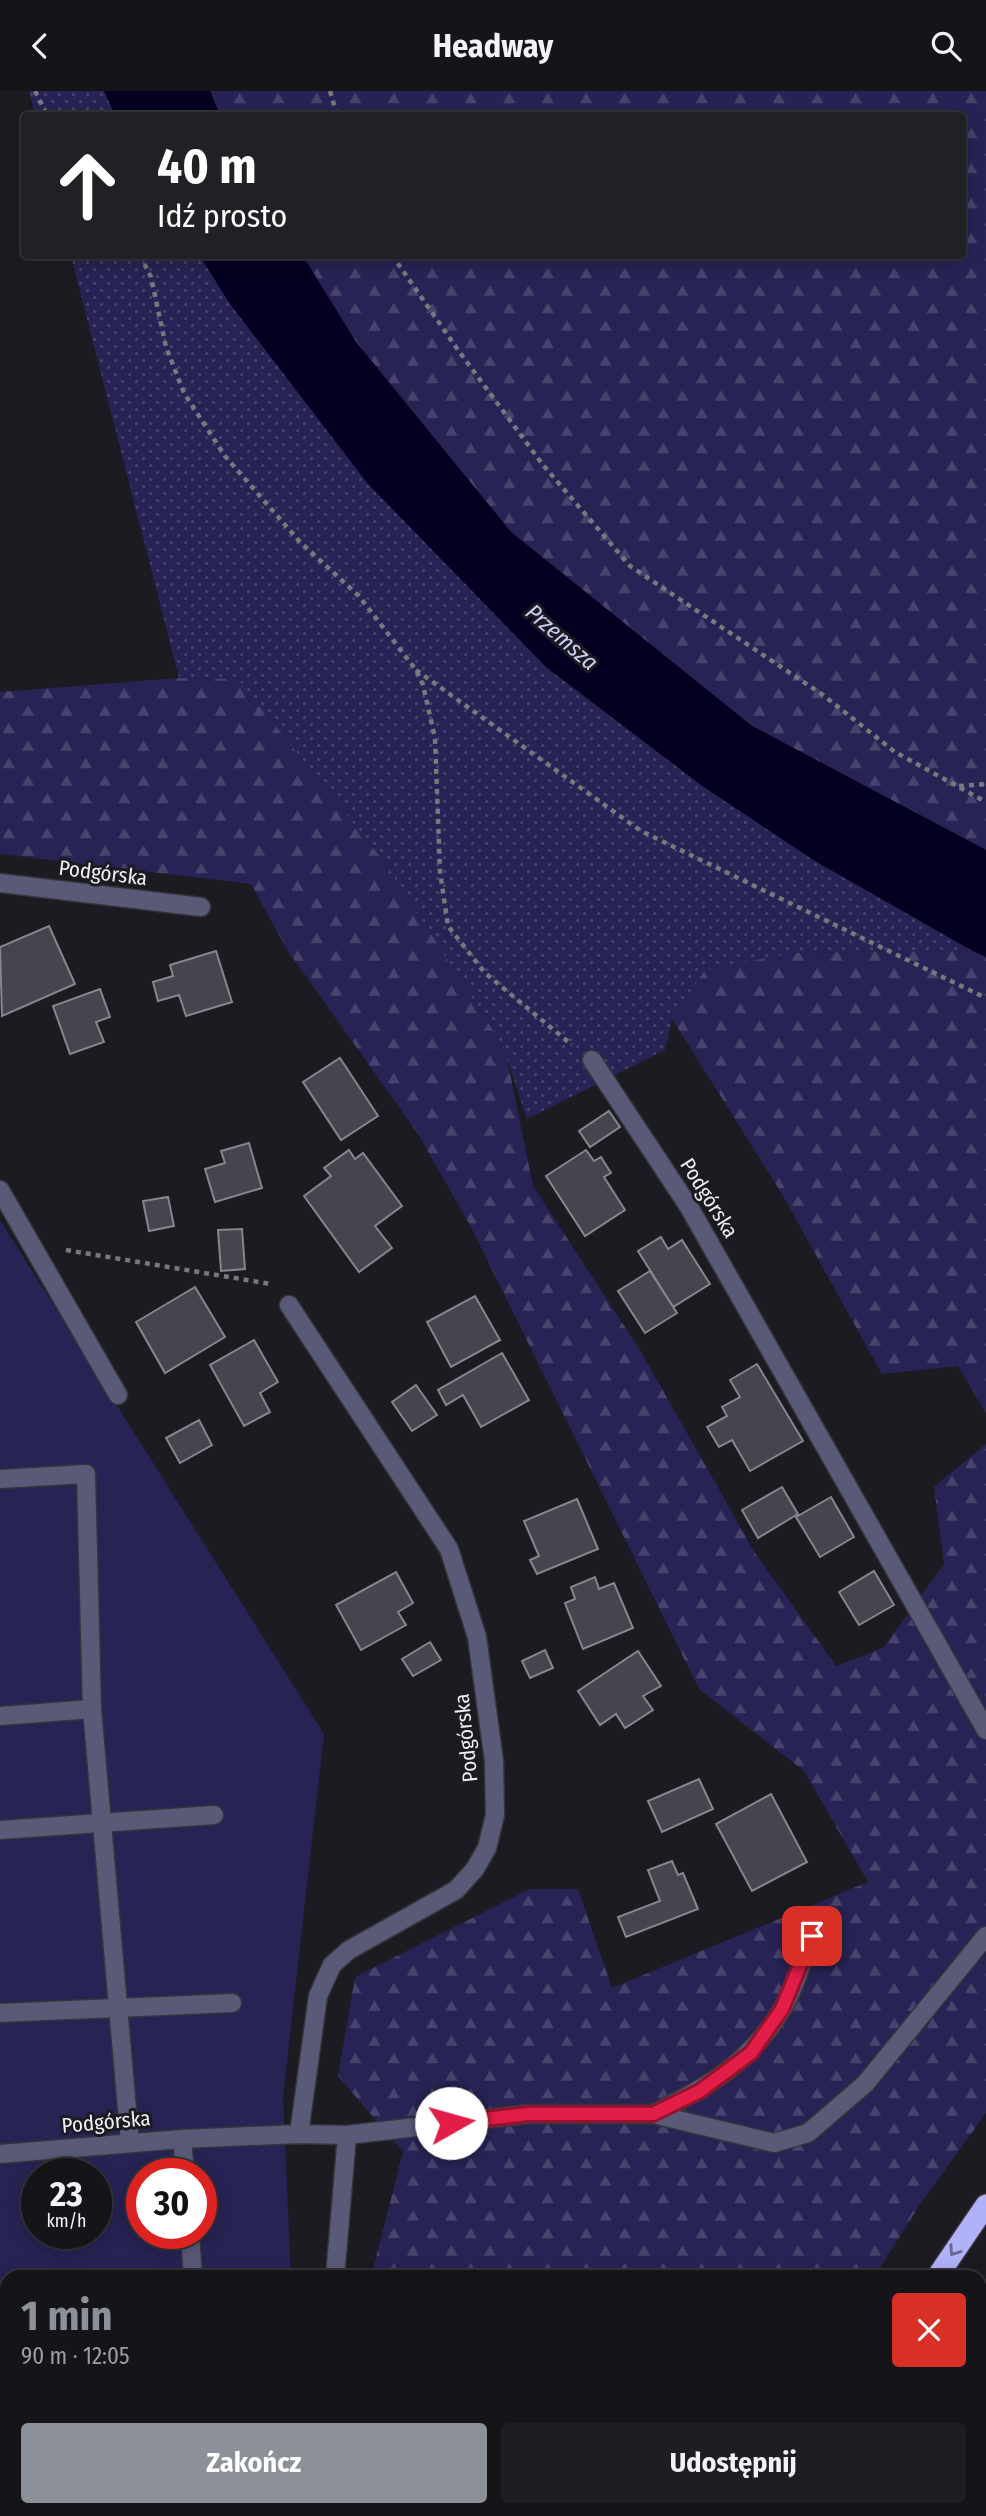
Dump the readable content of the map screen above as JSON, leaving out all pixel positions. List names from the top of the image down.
{
  "streets": {
    "street": ["Podgórska"]
  },
  "water": ["Przemsza"],
  "page": {
    "header": "Headway",
    "turn": ["40 m", "Idź prosto"],
    "speed": "23 km/h",
    "limit": "30",
    "heading": ["1 min", "90 m · 12:05"],
    "buttons": ["Zakończ", "Udostępnij"]
  }
}
